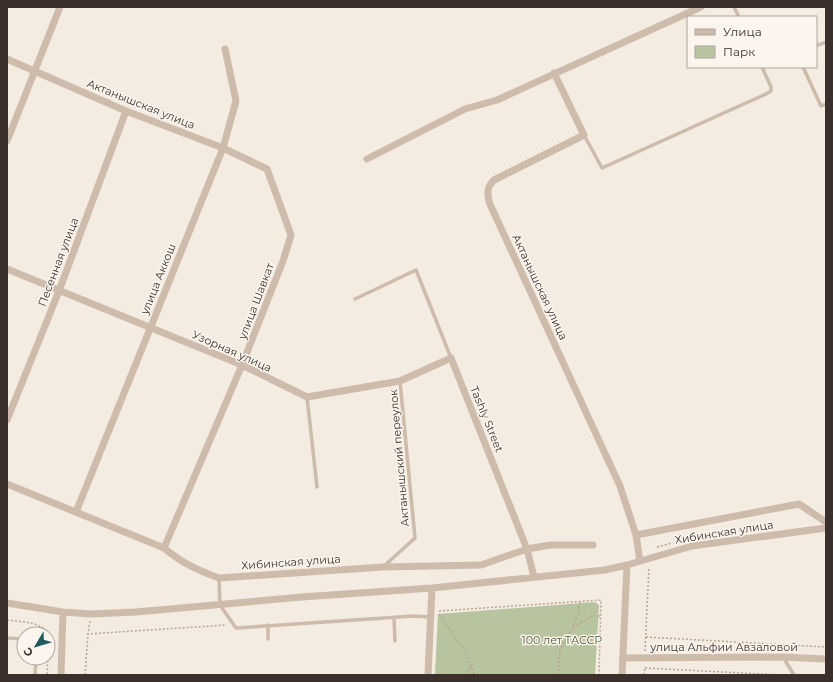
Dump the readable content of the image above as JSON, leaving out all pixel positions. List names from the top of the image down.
{
  "streets": {
    "street": [
      "Актанышская улица",
      "Песенная улица",
      "улица Аккош",
      "улица Шавкат",
      "Узорная улица",
      "Tashly Street",
      "Хибинская улица",
      "улица Альфии Авзаловой"
    ],
    "lane": ["Актанышский переулок"]
  },
  "crossings": [
    ["Актанышская улица", "Песенная улица"],
    ["Актанышская улица", "улица Аккош"],
    ["Актанышская улица", "улица Шавкат"],
    ["Актанышская улица", "Хибинская улица"],
    ["Песенная улица", "Узорная улица"],
    ["улица Аккош", "Узорная улица"],
    ["улица Аккош", "Хибинская улица"],
    ["улица Шавкат", "Узорная улица"],
    ["улица Шавкат", "Хибинская улица"],
    ["Tashly Street", "Хибинская улица"],
    ["Актанышский переулок", "Хибинская улица"]
  ],
  "parks": ["100 лет ТАССР"],
  "legend": ["Улица", "Парк"],
  "north": "bottom left"
}
